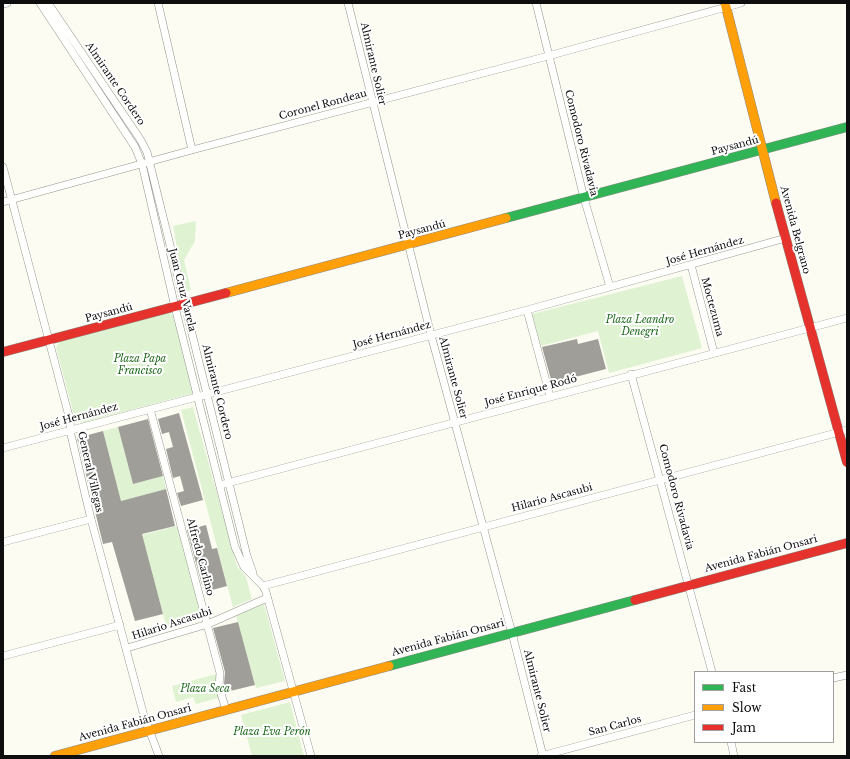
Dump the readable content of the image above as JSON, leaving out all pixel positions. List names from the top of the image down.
{
  "streets": {
    "street": [
      "Almirante Solier",
      "Almirante Cordero",
      "Coronel Rondeau",
      "Comodoro Rivadavia",
      "Paysandú",
      "Avenida Belgrano",
      "José Hernández",
      "Juan Cruz Varela",
      "Moctezuma",
      "José Enrique Rodó",
      "General Villegas",
      "Hilario Ascasubi",
      "Avenida Fabián Onsari",
      "Alfredo Carlino",
      "San Carlos"
    ]
  },
  "crossings": [
    ["Almirante Solier", "Coronel Rondeau"],
    ["Almirante Solier", "Paysandú"],
    ["Almirante Solier", "José Hernández"],
    ["Almirante Solier", "José Enrique Rodó"],
    ["Almirante Solier", "Hilario Ascasubi"],
    ["Almirante Solier", "Avenida Fabián Onsari"],
    ["Almirante Solier", "San Carlos"],
    ["Almirante Cordero", "Coronel Rondeau"],
    ["Almirante Cordero", "Paysandú"],
    ["Almirante Cordero", "José Hernández"],
    ["Almirante Cordero", "Juan Cruz Varela"],
    ["Almirante Cordero", "José Enrique Rodó"],
    ["Coronel Rondeau", "Comodoro Rivadavia"],
    ["Coronel Rondeau", "Avenida Belgrano"],
    ["Coronel Rondeau", "Juan Cruz Varela"],
    ["Coronel Rondeau", "General Villegas"],
    ["Comodoro Rivadavia", "Paysandú"],
    ["Comodoro Rivadavia", "José Hernández"],
    ["Comodoro Rivadavia", "José Enrique Rodó"],
    ["Comodoro Rivadavia", "Hilario Ascasubi"],
    ["Comodoro Rivadavia", "Avenida Fabián Onsari"],
    ["Paysandú", "Avenida Belgrano"],
    ["Paysandú", "Juan Cruz Varela"],
    ["Paysandú", "General Villegas"],
    ["Avenida Belgrano", "José Hernández"],
    ["Avenida Belgrano", "José Enrique Rodó"],
    ["Avenida Belgrano", "Hilario Ascasubi"],
    ["José Hernández", "Juan Cruz Varela"],
    ["José Hernández", "Moctezuma"],
    ["José Hernández", "General Villegas"],
    ["José Hernández", "Alfredo Carlino"],
    ["Juan Cruz Varela", "José Enrique Rodó"],
    ["Juan Cruz Varela", "Hilario Ascasubi"],
    ["Moctezuma", "José Enrique Rodó"],
    ["General Villegas", "Hilario Ascasubi"],
    ["General Villegas", "Avenida Fabián Onsari"],
    ["Hilario Ascasubi", "Alfredo Carlino"],
    ["Avenida Fabián Onsari", "Alfredo Carlino"]
  ],
  "parks": [
    "Plaza Leandro Denegri",
    "Plaza Papa Francisco",
    "Plaza Seca",
    "Plaza Eva Perón"
  ],
  "legend": ["Fast", "Slow", "Jam"]
}
